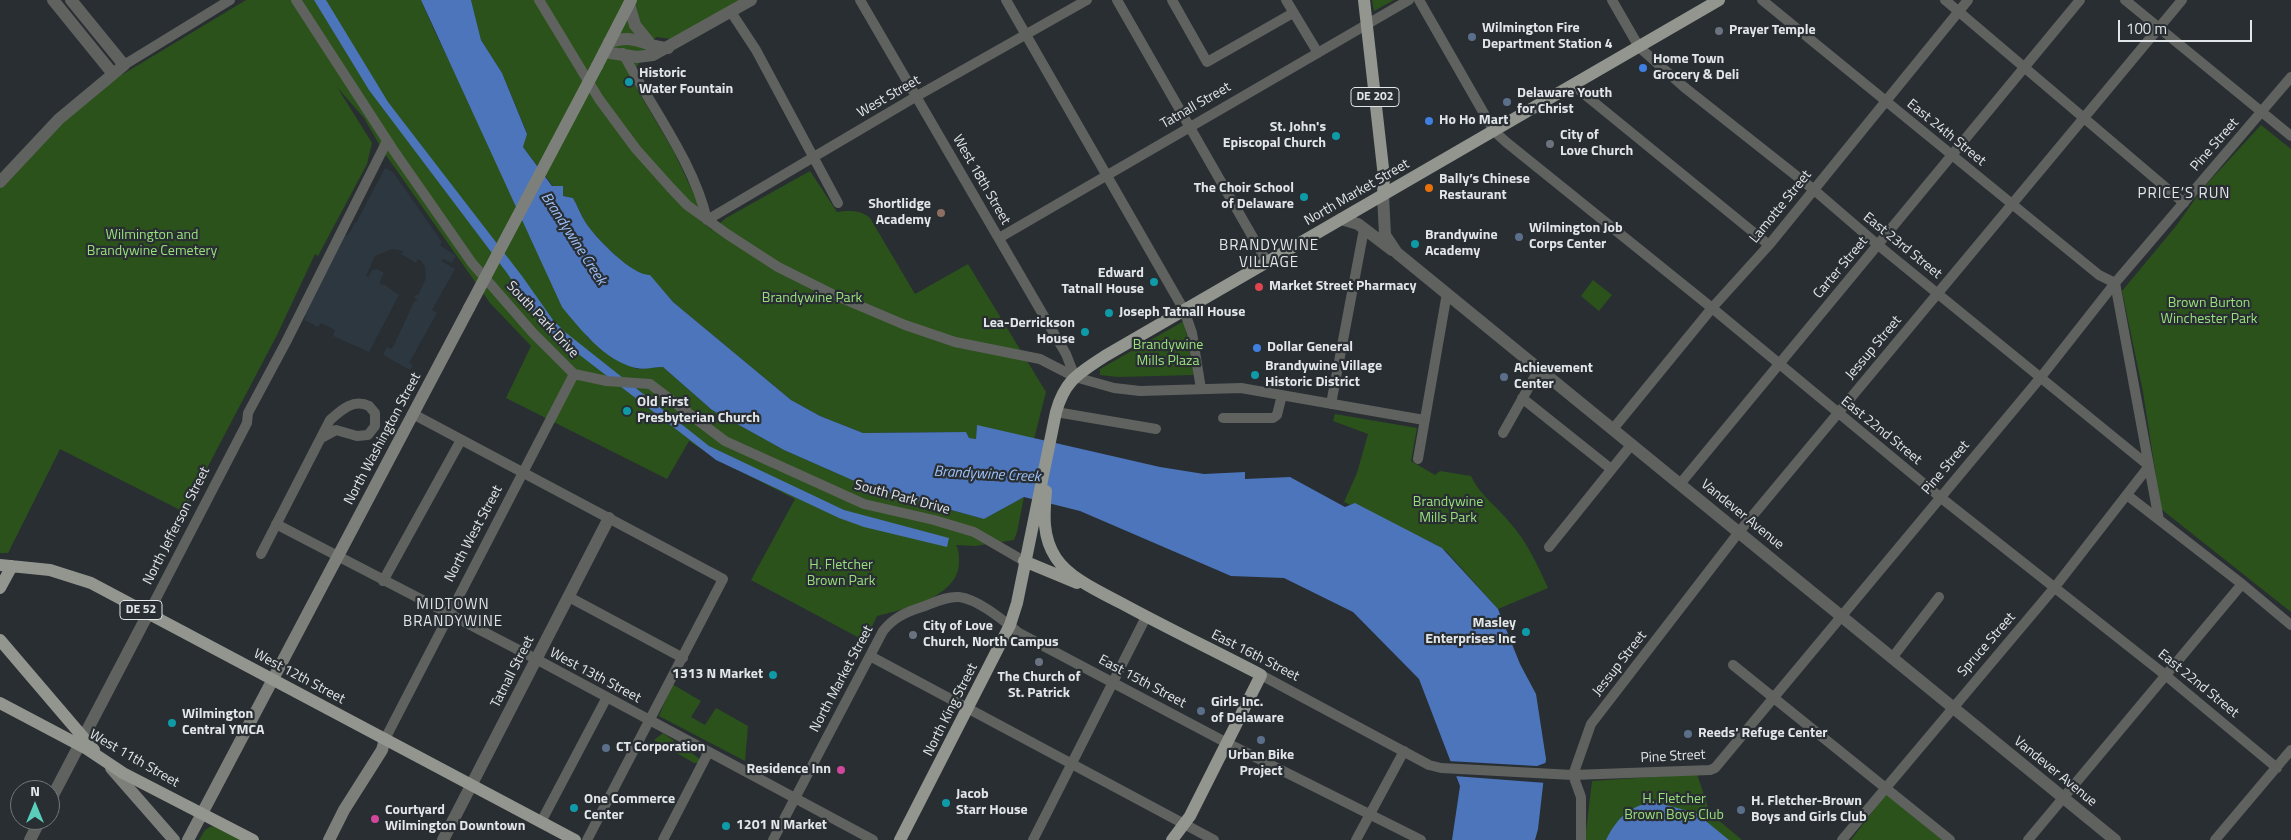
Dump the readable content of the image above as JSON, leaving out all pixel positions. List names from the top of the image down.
{
  "streets": {
    "main road": [
      "DE 202",
      "North Market Street",
      "North Washington Street",
      "North West Street",
      "DE 52",
      "East 16th Street",
      "West 12th Street",
      "North King Street",
      "West 11th Street"
    ],
    "street": [
      "West Street",
      "Tatnall Street",
      "East 24th Street",
      "Pine Street",
      "West 18th Street",
      "Lamotte Street",
      "East 23rd Street",
      "Carter Street",
      "South Park Drive",
      "Jessup Street",
      "East 22nd Street",
      "Vandever Avenue",
      "North Jefferson Street",
      "Spruce Street",
      "West 13th Street",
      "East 15th Street"
    ]
  },
  "crossings": [
    ["West Street", "West 18th Street"],
    ["DE 202", "Tatnall Street"],
    ["DE 202", "North Market Street"],
    ["DE 202", "Vandever Avenue"],
    ["Tatnall Street", "West 18th Street"],
    ["Tatnall Street", "West 13th Street"],
    ["Tatnall Street", "West 12th Street"],
    ["East 24th Street", "Pine Street"],
    ["East 24th Street", "Lamotte Street"],
    ["East 24th Street", "Carter Street"],
    ["East 24th Street", "Jessup Street"],
    ["Pine Street", "East 23rd Street"],
    ["Pine Street", "Jessup Street"],
    ["Pine Street", "East 22nd Street"],
    ["Pine Street", "Vandever Avenue"],
    ["Pine Street", "East 16th Street"],
    ["West 18th Street", "North Market Street"],
    ["North Market Street", "East 23rd Street"],
    ["North Market Street", "South Park Drive"],
    ["North Market Street", "East 22nd Street"],
    ["North Market Street", "Vandever Avenue"],
    ["North Market Street", "East 16th Street"],
    ["North Market Street", "West 13th Street"],
    ["North Market Street", "East 15th Street"],
    ["North Market Street", "North King Street"],
    ["Lamotte Street", "East 23rd Street"],
    ["Lamotte Street", "East 22nd Street"],
    ["Lamotte Street", "Vandever Avenue"],
    ["East 23rd Street", "Carter Street"],
    ["East 23rd Street", "Jessup Street"],
    ["East 23rd Street", "Spruce Street"],
    ["Carter Street", "East 22nd Street"],
    ["Carter Street", "Vandever Avenue"],
    ["South Park Drive", "North Jefferson Street"],
    ["South Park Drive", "North West Street"],
    ["South Park Drive", "North King Street"],
    ["Jessup Street", "East 22nd Street"],
    ["Jessup Street", "Vandever Avenue"],
    ["Jessup Street", "East 16th Street"],
    ["East 22nd Street", "Spruce Street"],
    ["North Washington Street", "West 13th Street"],
    ["North Washington Street", "West 12th Street"],
    ["North Washington Street", "West 11th Street"],
    ["Vandever Avenue", "Spruce Street"],
    ["North Jefferson Street", "West 12th Street"],
    ["North Jefferson Street", "West 11th Street"],
    ["North West Street", "West 13th Street"],
    ["North West Street", "West 12th Street"],
    ["East 15th Street", "North King Street"]
  ],
  "districts": ["PRICE’S RUN", "BRANDYWINE VILLAGE", "MIDTOWN BRANDYWINE"],
  "water": ["Brandywine Creek"],
  "parks": [
    "Wilmington and Brandywine Cemetery",
    "Brandywine Park",
    "Brown Burton Winchester Park",
    "Brandywine Mills Plaza",
    "Brandywine Mills Park",
    "H. Fletcher Brown Park",
    "H. Fletcher Brown Boys Club"
  ],
  "places": [
    "Prayer Temple",
    "Wilmington Fire Department Station 4",
    "Home Town Grocery & Deli",
    "Historic Water Fountain",
    "Delaware Youth for Christ",
    "Ho Ho Mart",
    "St. John's Episcopal Church",
    "City of Love Church",
    "Bally’s Chinese Restaurant",
    "The Choir School of Delaware",
    "Shortlidge Academy",
    "Wilmington Job Corps Center",
    "Brandywine Academy",
    "Edward Tatnall House",
    "Market Street Pharmacy",
    "Joseph Tatnall House",
    "Lea-Derrickson House",
    "Dollar General",
    "Brandywine Village Historic District",
    "Achievement Center",
    "Old First Presbyterian Church",
    "Masley Enterprises Inc",
    "City of Love Church, North Campus",
    "The Church of St. Patrick",
    "1313 N Market",
    "Girls Inc. of Delaware",
    "Wilmington Central YMCA",
    "Reeds' Refuge Center",
    "Urban Bike Project",
    "CT Corporation",
    "Residence Inn",
    "Jacob Starr House",
    "One Commerce Center",
    "H. Fletcher-Brown Boys and Girls Club",
    "Courtyard Wilmington Downtown",
    "1201 N Market"
  ],
  "scale_bar": "100 m",
  "north": "top"
}
